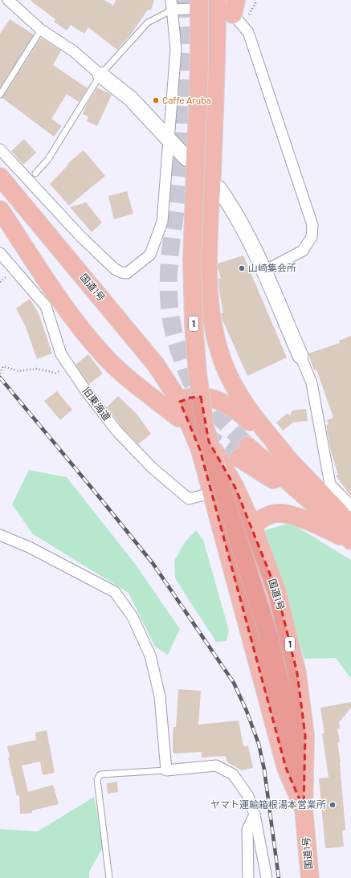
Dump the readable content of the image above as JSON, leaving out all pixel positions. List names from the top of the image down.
{
  "streets": {
    "highway": ["国道1号", "1"],
    "street": ["旧東海道"]
  },
  "crossings": [
    ["国道1号", "1"],
    ["国道1号", "旧東海道"]
  ],
  "places": ["Caffe Aruba", "山崎集会所", "ヤマト運輸箱根湯本営業所"]
}
